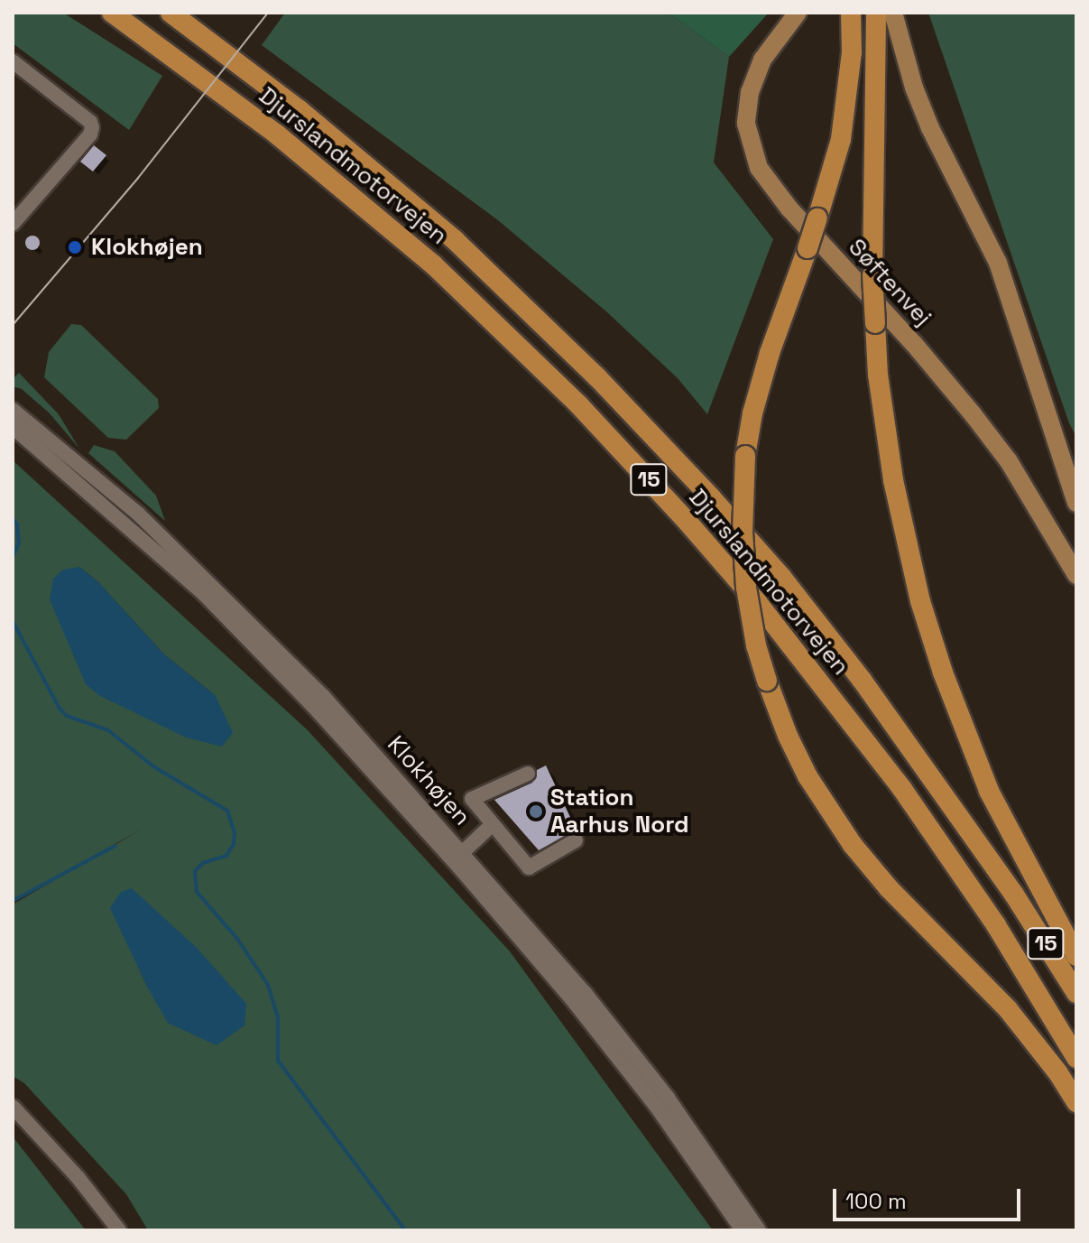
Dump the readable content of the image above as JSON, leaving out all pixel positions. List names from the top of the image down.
{
  "streets": {
    "highway": ["Djurslandmotorvejen", "15"],
    "main road": ["Søftenvej"],
    "street": ["Klokhøjen"]
  },
  "places": ["Klokhøjen", "Station Aarhus Nord"],
  "scale_bar": "100 m"
}
